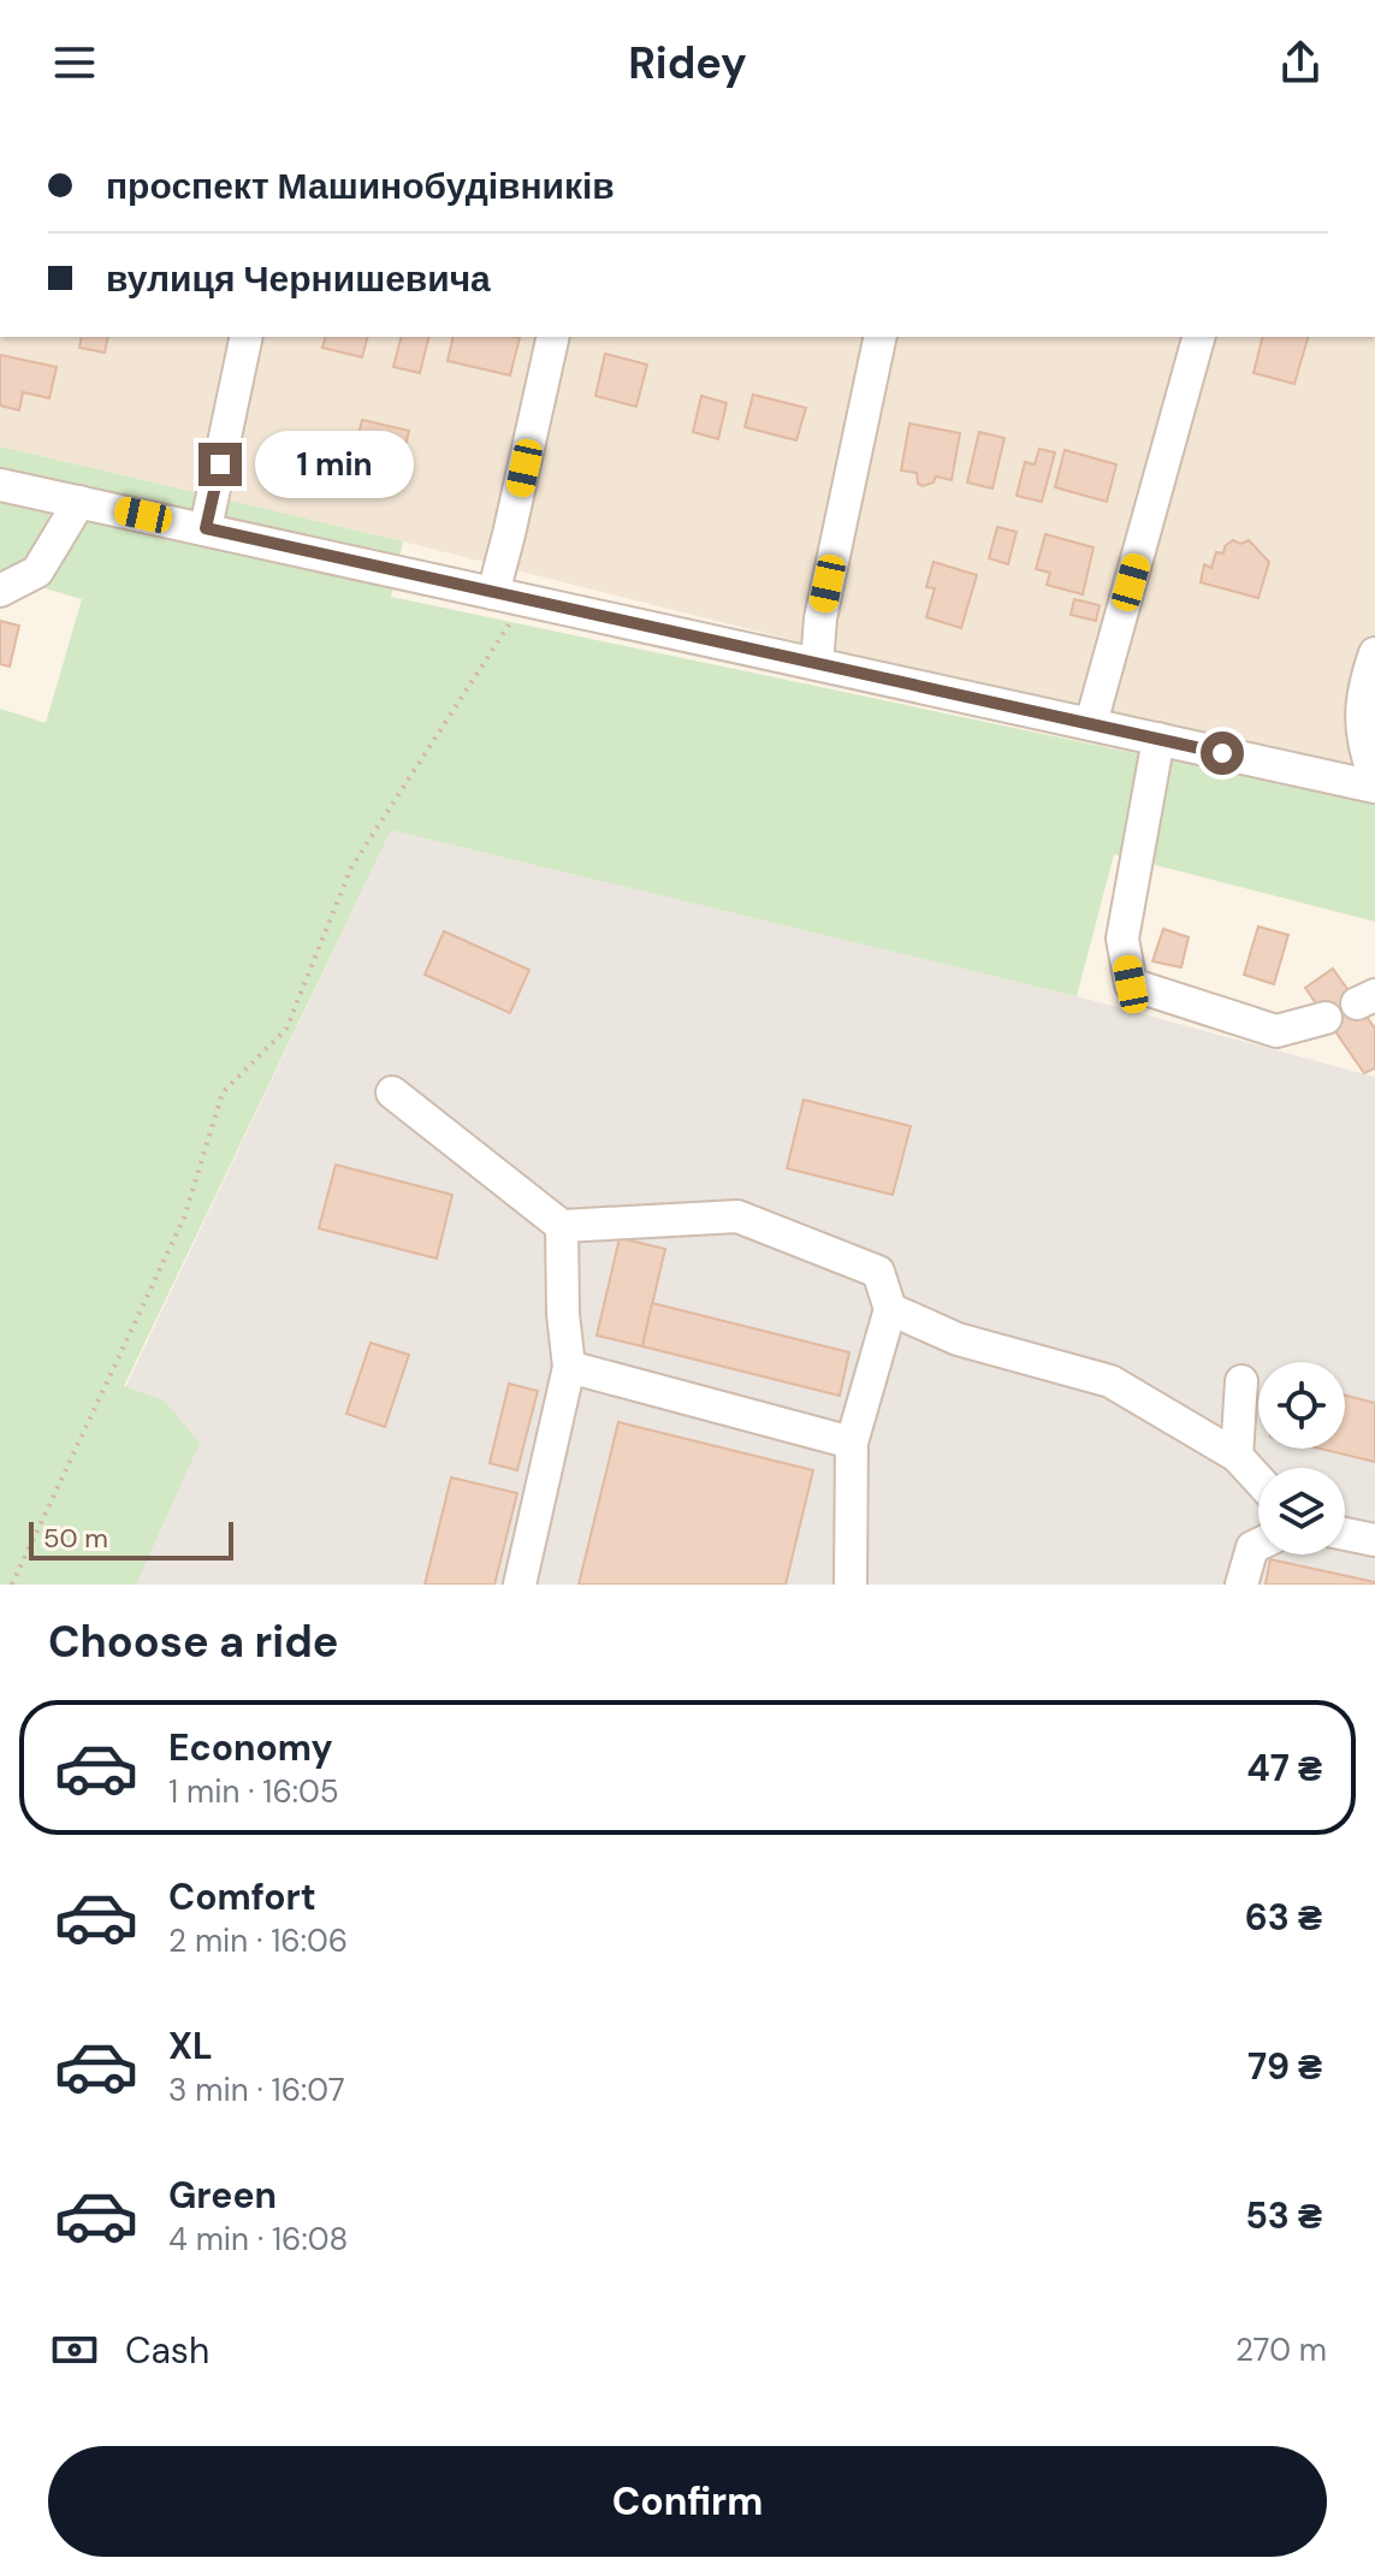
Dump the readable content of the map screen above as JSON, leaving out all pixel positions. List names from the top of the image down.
{
  "scale_bar": "50 m",
  "page": {
    "header": "Ridey",
    "banner": ["проспект Машинобудівників", "вулиця Чернишевича"],
    "bubble": "1 min",
    "scale": "50 m",
    "heading": "Choose a ride",
    "list": [
      {
        "name": "Economy",
        "note": "1 min · 16:05",
        "value": "47 ₴"
      },
      {
        "name": "Comfort",
        "note": "2 min · 16:06",
        "value": "63 ₴"
      },
      {
        "name": "XL",
        "note": "3 min · 16:07",
        "value": "79 ₴"
      },
      {
        "name": "Green",
        "note": "4 min · 16:08",
        "value": "53 ₴"
      }
    ],
    "pay": ["Cash", "270 m"],
    "buttons": "Confirm"
  }
}
